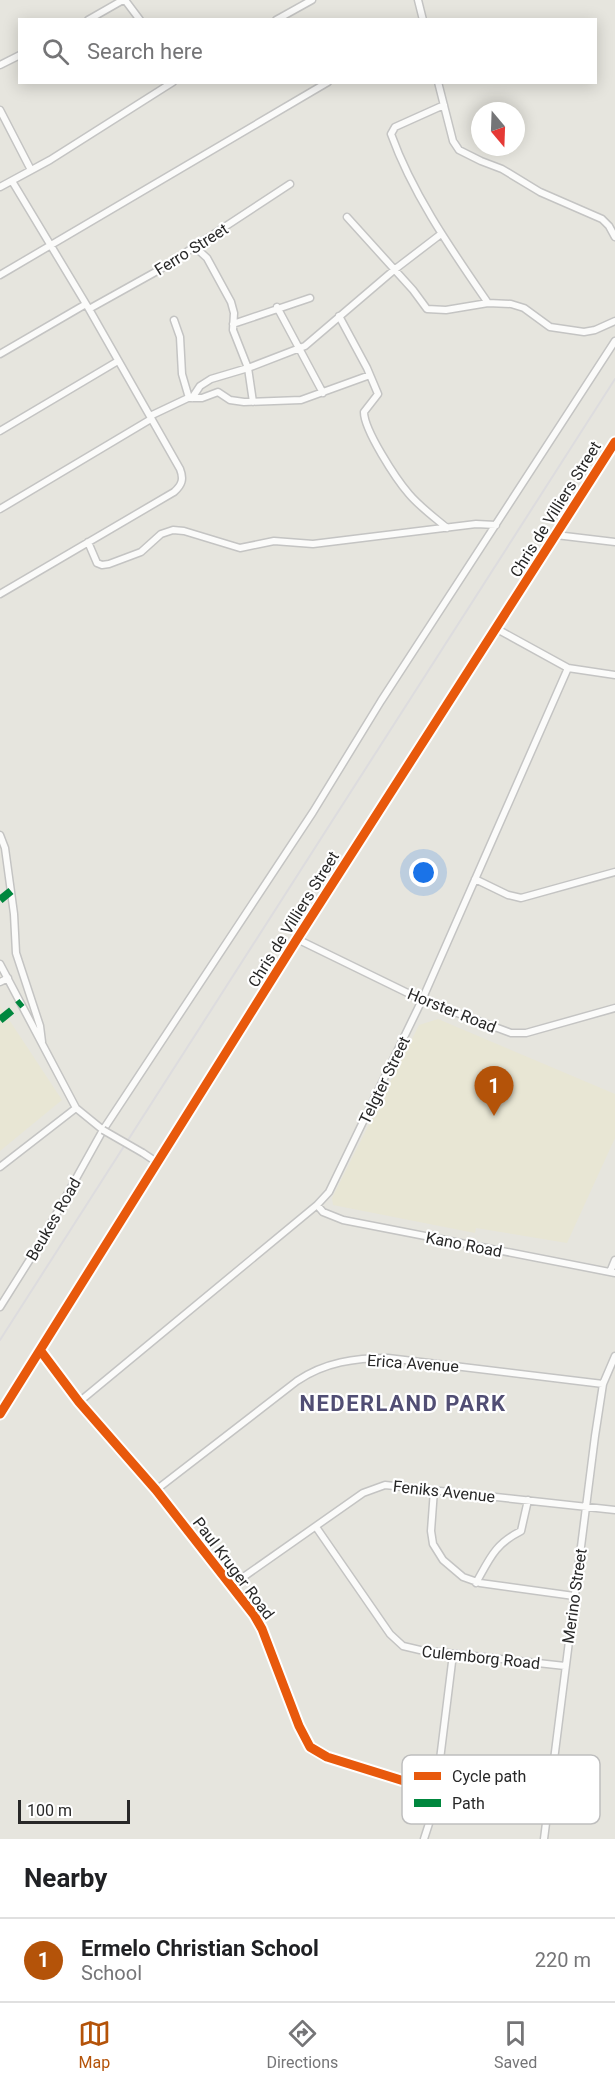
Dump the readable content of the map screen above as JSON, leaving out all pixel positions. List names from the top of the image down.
{
  "streets": {
    "street": [
      "Ferro Street",
      "Chris de Villiers Street",
      "Horster Road",
      "Telgter Street",
      "Beukes Road",
      "Kano Road",
      "Erica Avenue",
      "Feniks Avenue",
      "Paul Kruger Road",
      "Merino Street",
      "Culemborg Road"
    ]
  },
  "crossings": [
    ["Chris de Villiers Street", "Horster Road"],
    ["Chris de Villiers Street", "Paul Kruger Road"],
    ["Horster Road", "Telgter Street"],
    ["Telgter Street", "Kano Road"],
    ["Telgter Street", "Paul Kruger Road"],
    ["Erica Avenue", "Paul Kruger Road"],
    ["Erica Avenue", "Merino Street"],
    ["Feniks Avenue", "Paul Kruger Road"],
    ["Feniks Avenue", "Merino Street"],
    ["Feniks Avenue", "Culemborg Road"],
    ["Merino Street", "Culemborg Road"]
  ],
  "districts": ["NEDERLAND PARK"],
  "legend": ["Cycle path", "Path"],
  "scale_bar": "100 m",
  "north": "bottom",
  "page": {
    "search": "Search here",
    "pins": "1",
    "scale": "100 m",
    "heading": "Nearby",
    "list": [
      {
        "mark": "1",
        "name": "Ermelo Christian School",
        "note": "School",
        "value": "220 m"
      }
    ],
    "nav": ["Map", "Directions", "Saved"]
  }
}
